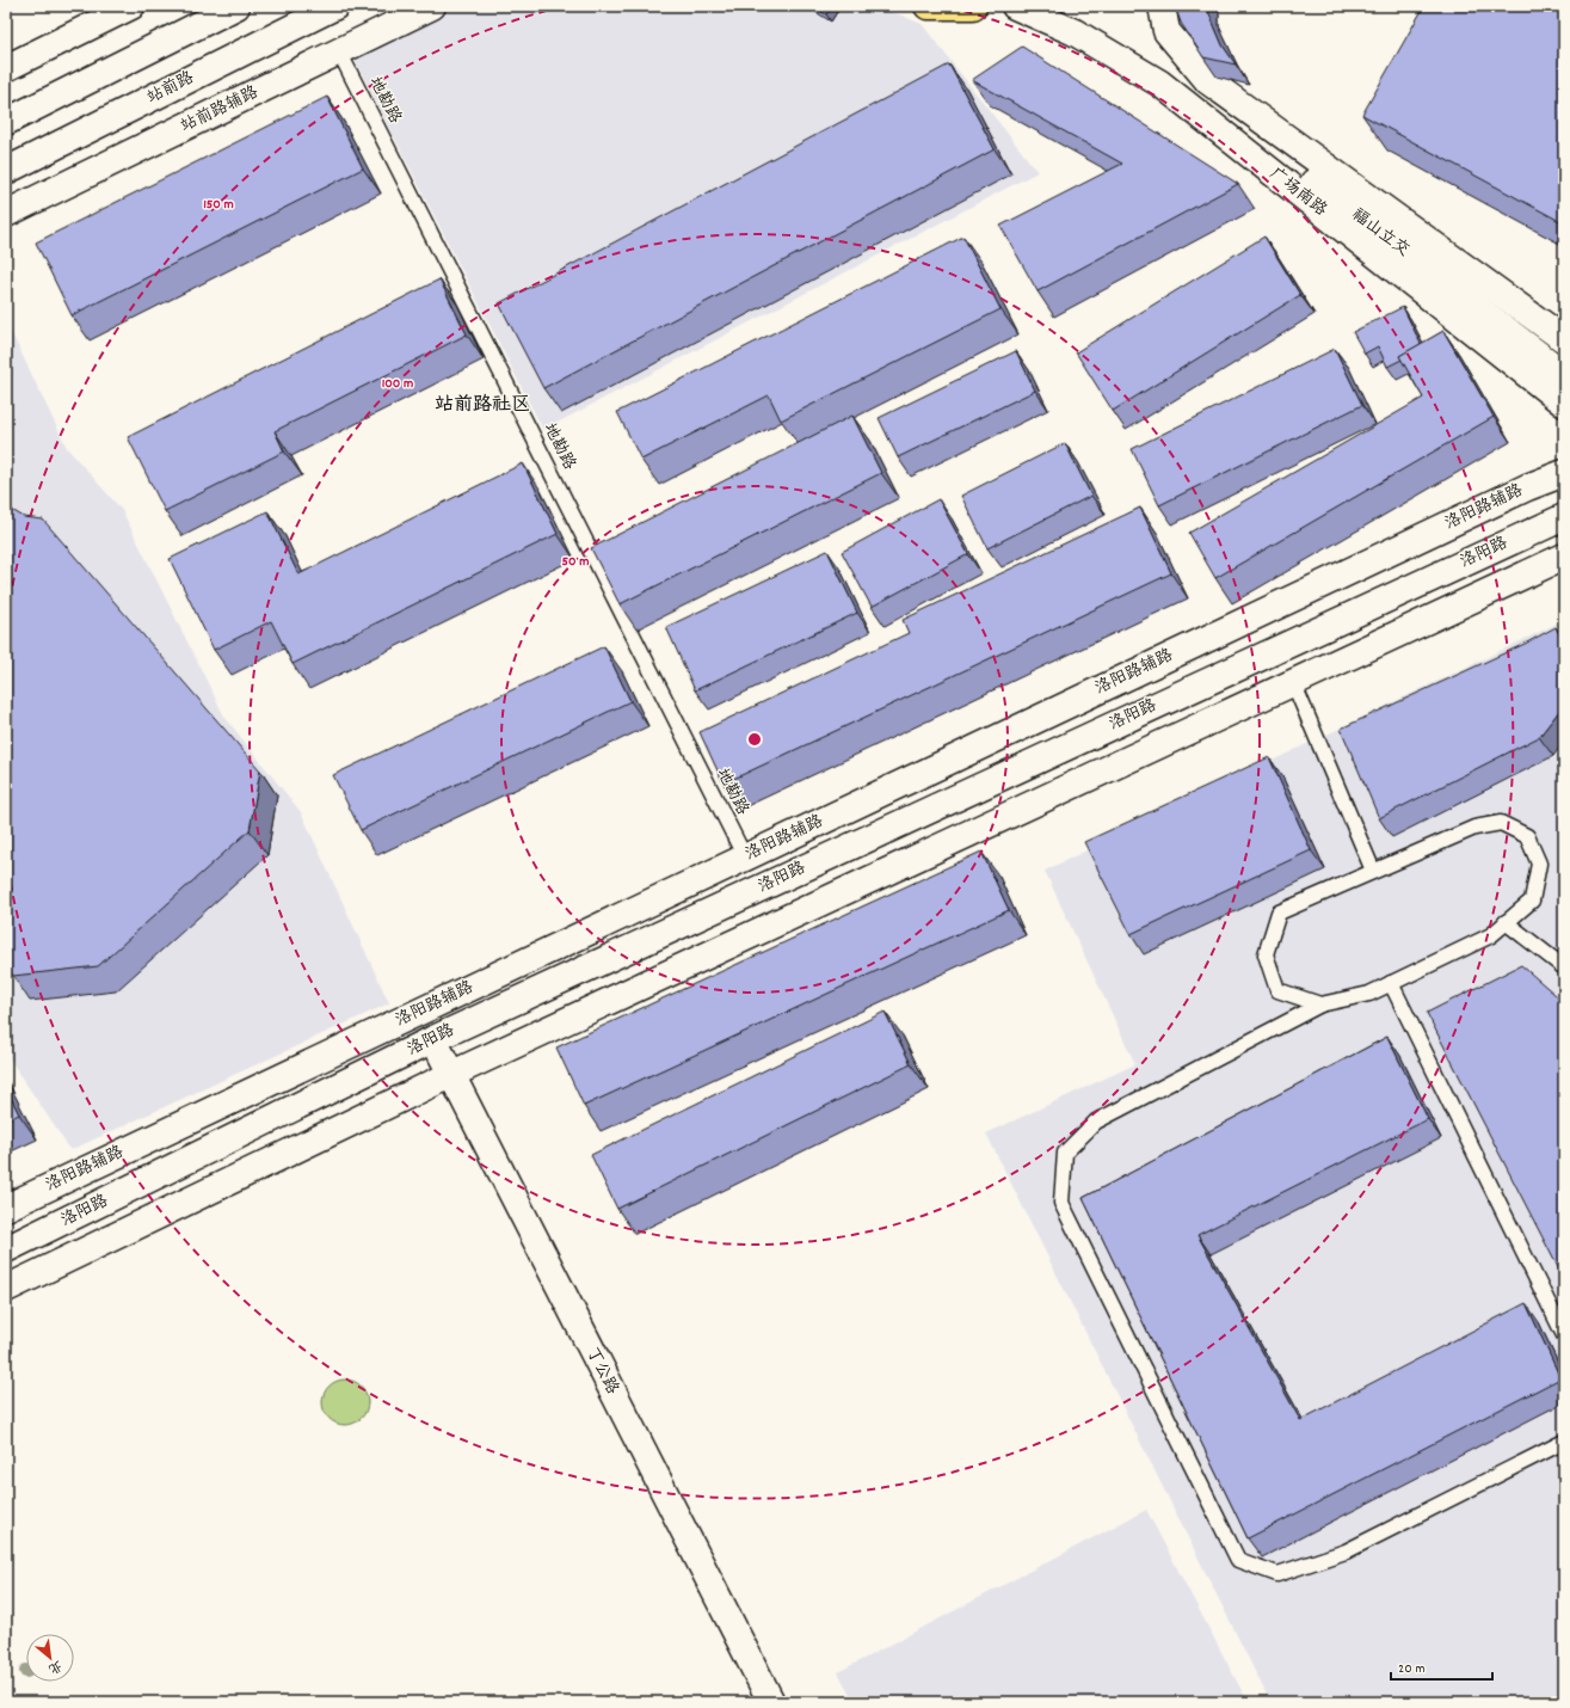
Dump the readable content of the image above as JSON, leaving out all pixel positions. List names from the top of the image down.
{
  "streets": {
    "street": [
      "站前路",
      "站前路辅路",
      "广场南路",
      "福山立交",
      "洛阳路辅路",
      "洛阳路",
      "丁公路"
    ],
    "lane": ["地勘路"]
  },
  "crossings": [
    ["地勘路", "站前路辅路"],
    ["地勘路", "洛阳路辅路"],
    ["洛阳路", "丁公路"]
  ],
  "districts": ["站前路社区"],
  "scale_bar": "20 m",
  "north": "bottom right",
  "rings": ["150 m", "100 m", "50 m"]
}
